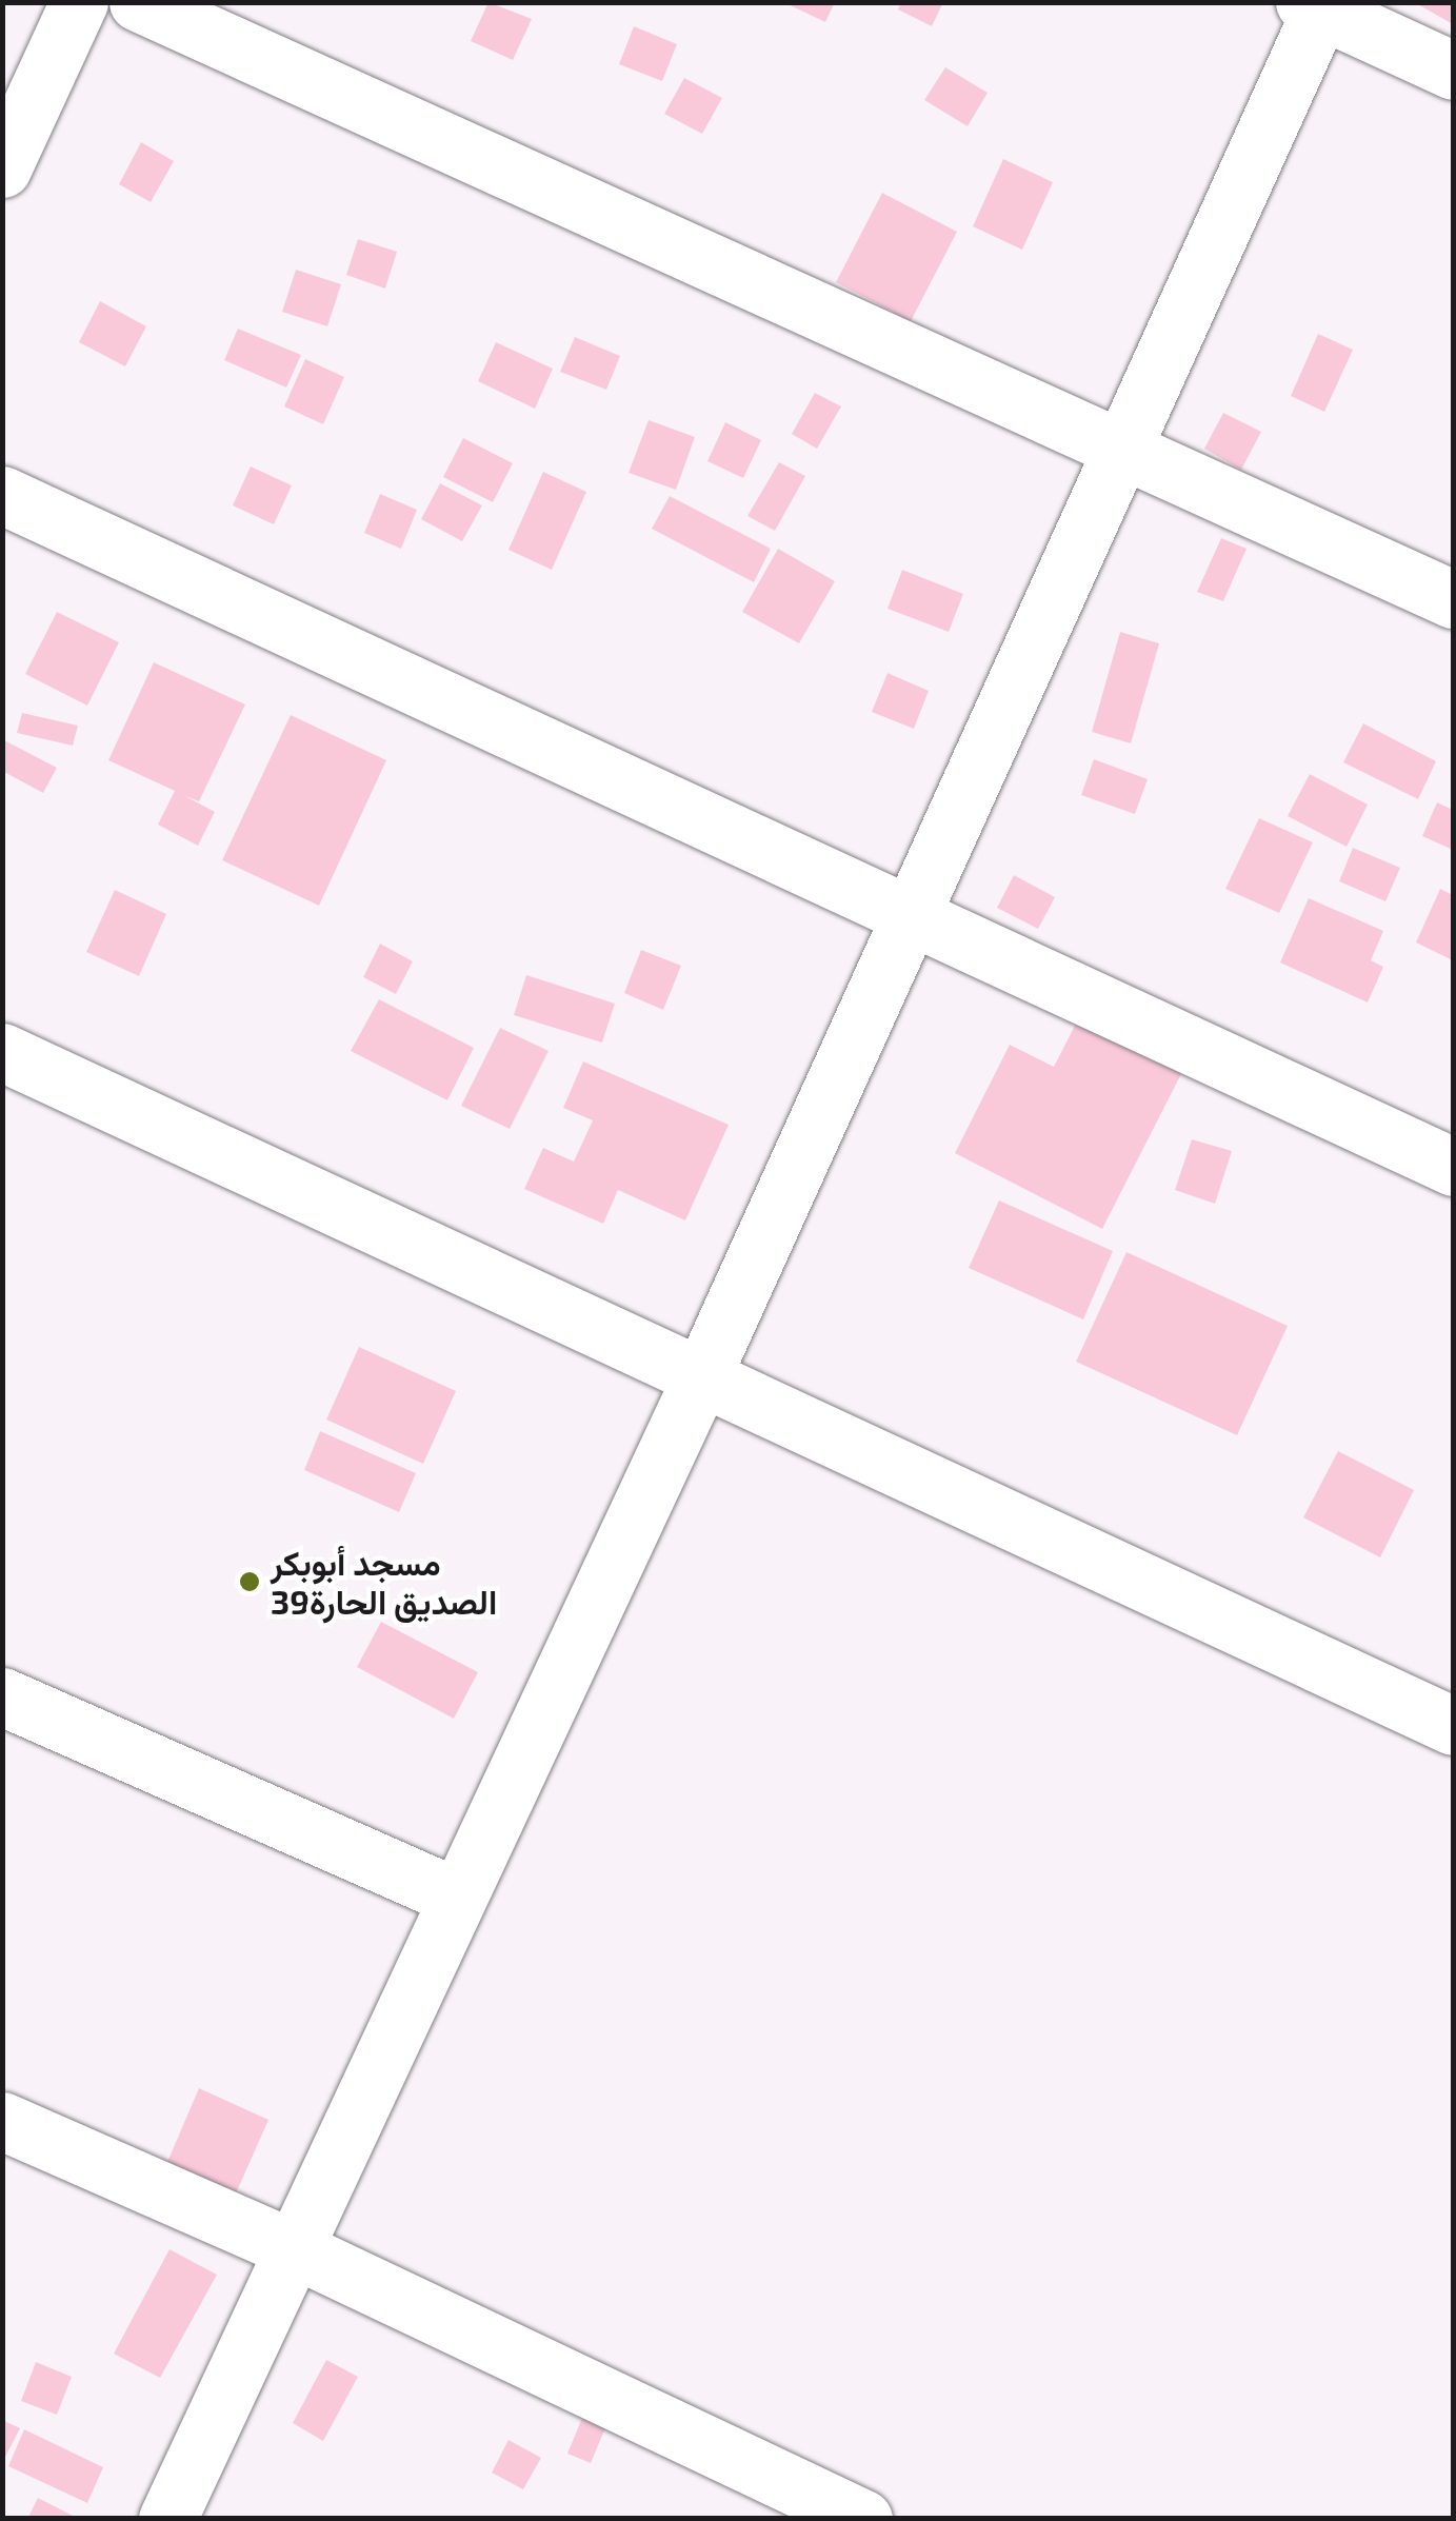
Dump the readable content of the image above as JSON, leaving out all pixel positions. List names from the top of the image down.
{
  "places": ["مسجد أبوبكر الصديق الحارة39"]
}
